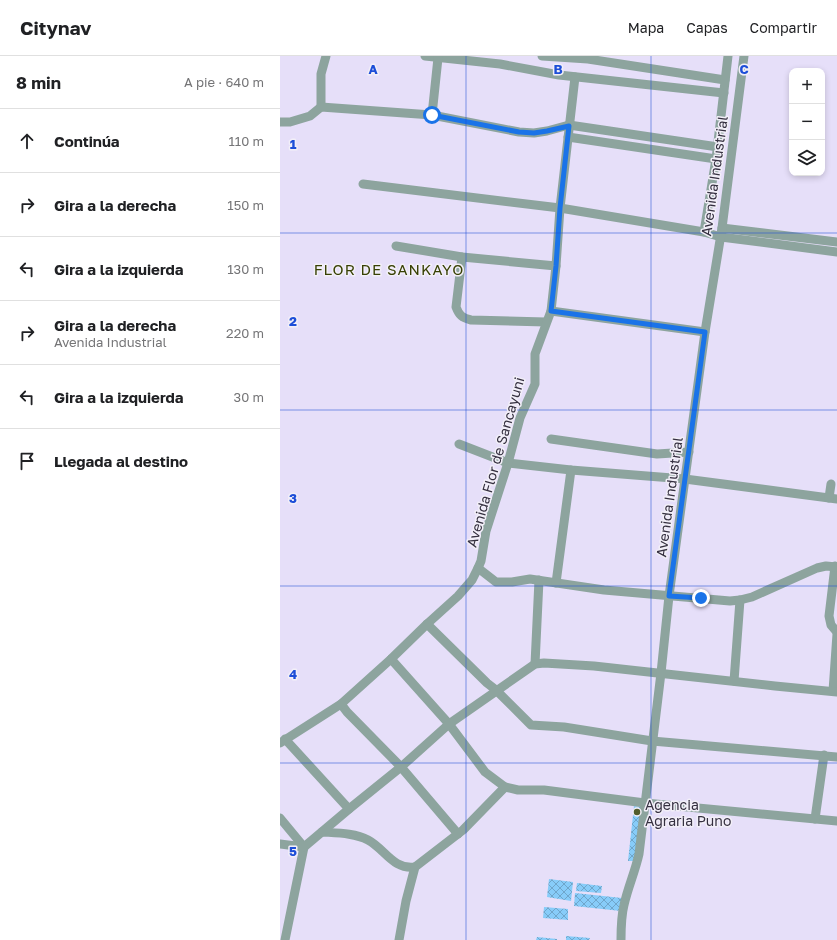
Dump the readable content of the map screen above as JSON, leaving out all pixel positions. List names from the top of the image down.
{
  "streets": {
    "street": ["Avenida Industrial", "Avenida Flor de Sancayuni"]
  },
  "districts": ["FLOR DE SANKAYO"],
  "places": ["Agencia Agraria Puno"],
  "page": {
    "header": "Citynav",
    "nav": ["Mapa", "Capas", "Compartir"],
    "heading": ["8 min", "A pie · 640 m"],
    "map_buttons": ["+", "−"],
    "list": [
      ["Continúa", "110 m"],
      ["Gira a la derecha", "150 m"],
      ["Gira a la izquierda", "130 m"],
      ["Gira a la derecha", "Avenida Industrial", "220 m"],
      ["Gira a la izquierda", "30 m"],
      "Llegada al destino"
    ]
  },
  "grid": {
    "columns": ["A", "B", "C"],
    "rows": [
      "1",
      "2",
      "3",
      "4",
      "5"
    ]
  }
}
